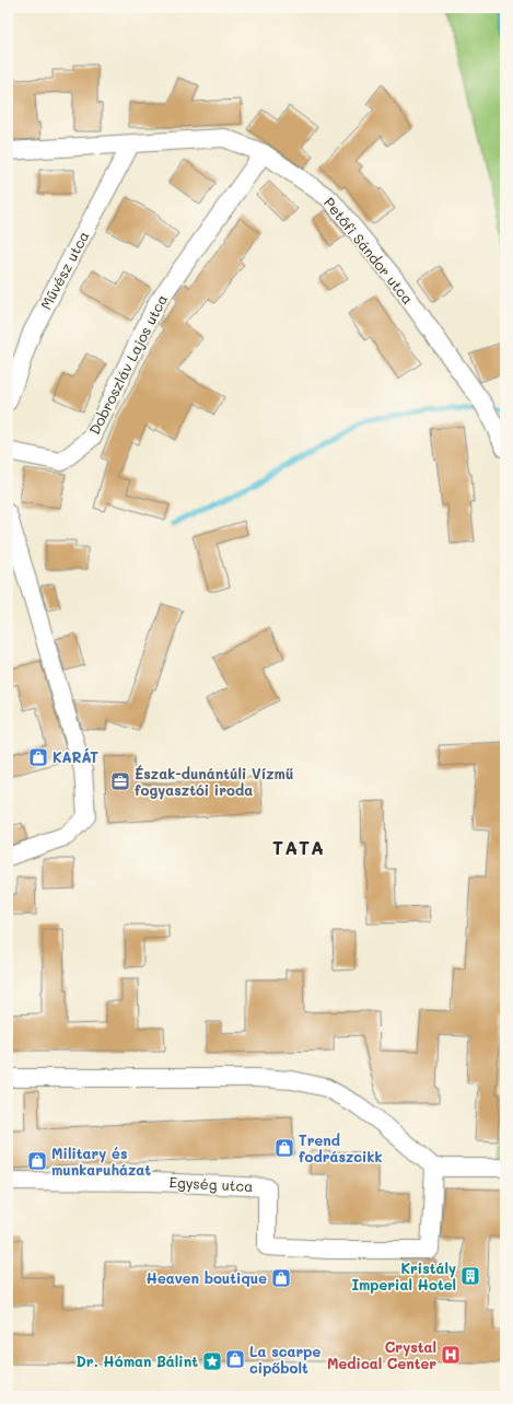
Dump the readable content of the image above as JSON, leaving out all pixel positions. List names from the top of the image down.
{
  "streets": {
    "street": [
      "Petőfi Sándor utca",
      "Művész utca",
      "Dobroszláv Lajos utca",
      "Egység utca"
    ]
  },
  "crossings": [
    ["Petőfi Sándor utca", "Művész utca"],
    ["Petőfi Sándor utca", "Dobroszláv Lajos utca"]
  ],
  "districts": ["TATA"],
  "places": {
    "shop": [
      "KARÁT",
      "Trend fodrászcikk",
      "Military és munkaruházat",
      "Heaven boutique",
      "La scarpe cipőbolt"
    ],
    "office": ["Észak-dunántúli Vízmű fogyasztói iroda"],
    "building": ["Kristály Imperial Hotel"],
    "hospital": ["Crystal Medical Center"],
    "place": ["Dr. Hóman Bálint"]
  }
}
